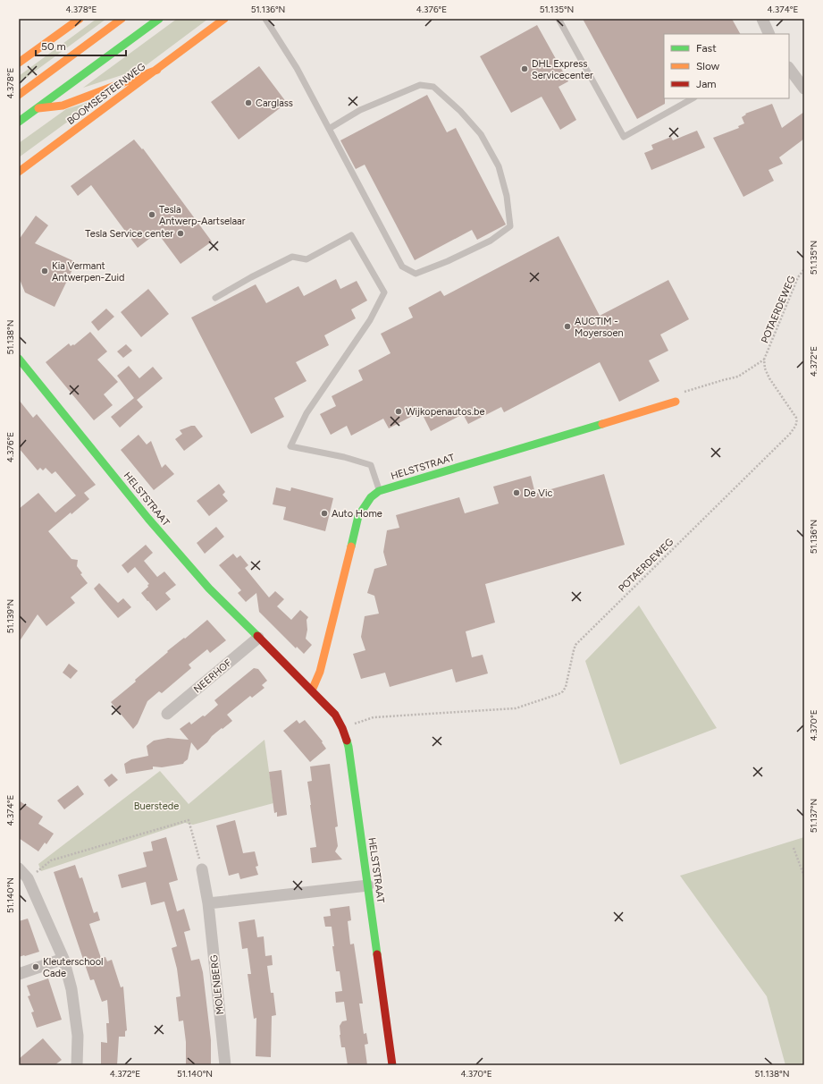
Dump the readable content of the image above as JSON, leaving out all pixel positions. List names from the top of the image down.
{
  "streets": {
    "main road": ["BOOMSESTEENWEG", "HELSTSTRAAT"],
    "street": ["NEERHOF", "MOLENBERG"],
    "path": ["POTAERDEWEG"]
  },
  "crossings": [
    ["POTAERDEWEG", "HELSTSTRAAT"],
    ["HELSTSTRAAT", "NEERHOF"]
  ],
  "parks": ["Buerstede"],
  "places": [
    "DHL Express Servicecenter",
    "Carglass",
    "Tesla Antwerp-Aartselaar",
    "Tesla Service center",
    "Kia Vermant Antwerpen-Zuid",
    "AUCTIM - Moyersoen",
    "Wijkopenautos.be",
    "De Vic",
    "Auto Home",
    "Kleuterschool Cade"
  ],
  "legend": ["Fast", "Slow", "Jam"],
  "scale_bar": "50 m",
  "coordinates": [
    "4.378°E",
    "51.136°N",
    "4.376°E",
    "51.135°N",
    "4.374°E",
    "51.138°N",
    "4.372°E",
    "51.139°N",
    "4.370°E",
    "51.137°N",
    "51.140°N"
  ]
}
